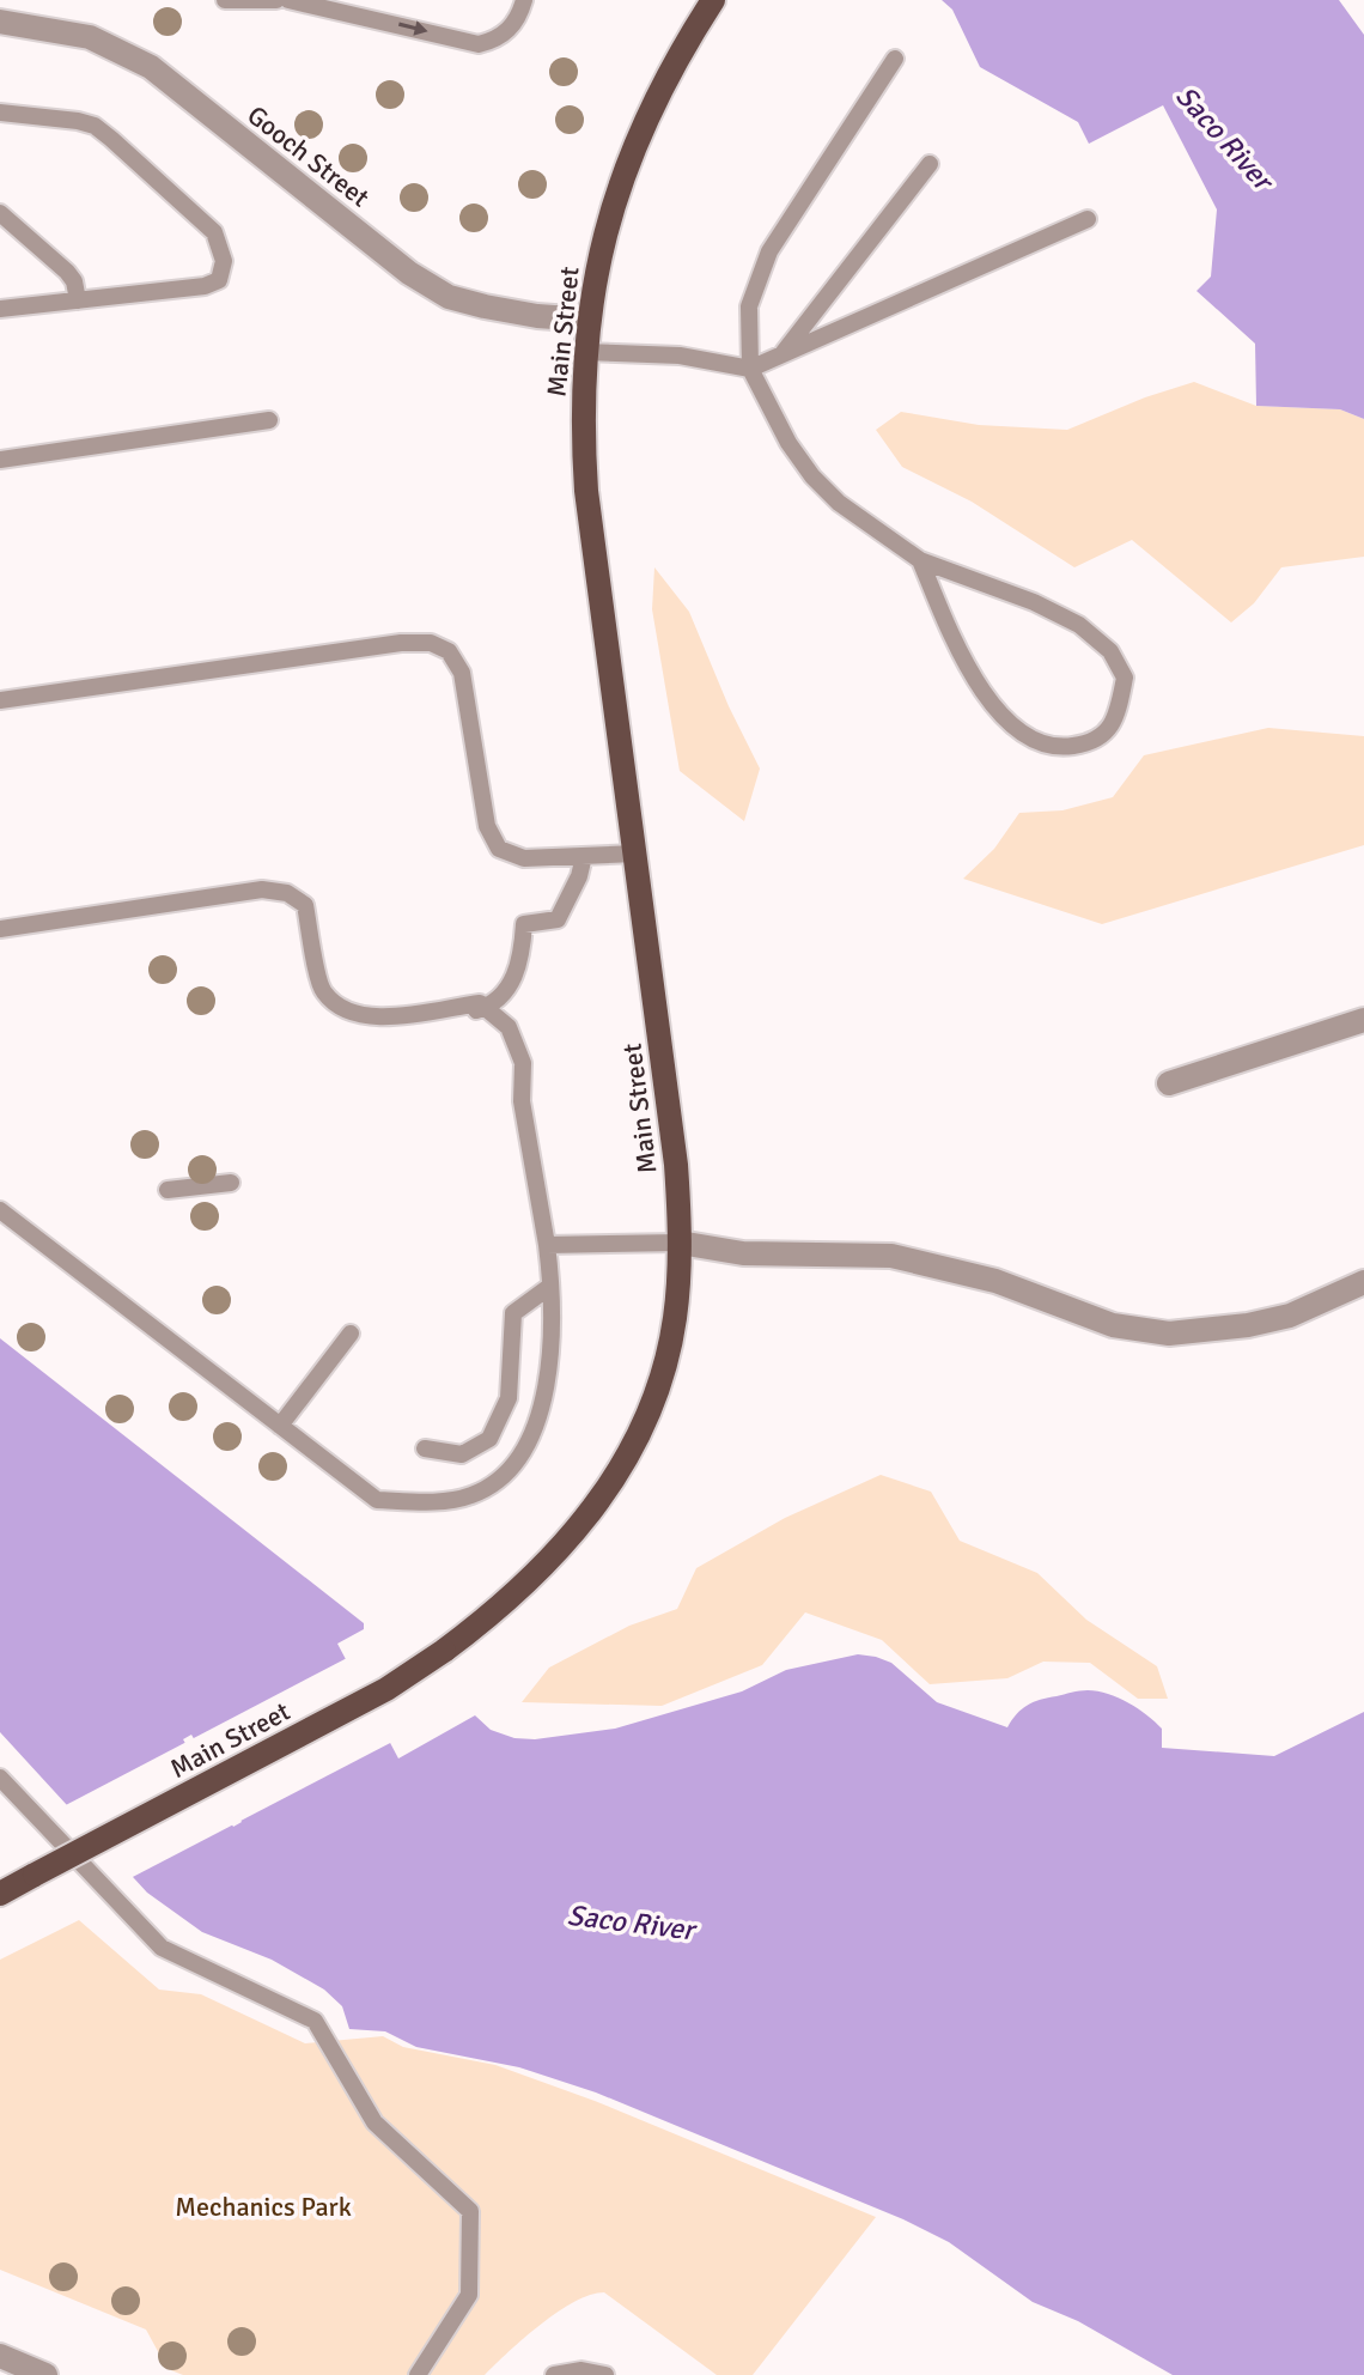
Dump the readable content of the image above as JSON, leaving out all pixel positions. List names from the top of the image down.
{
  "streets": {
    "main road": ["Main Street"],
    "street": ["Gooch Street"]
  },
  "crossings": [
    ["Gooch Street", "Main Street"]
  ],
  "water": ["Saco River"],
  "parks": ["Mechanics Park"]
}
